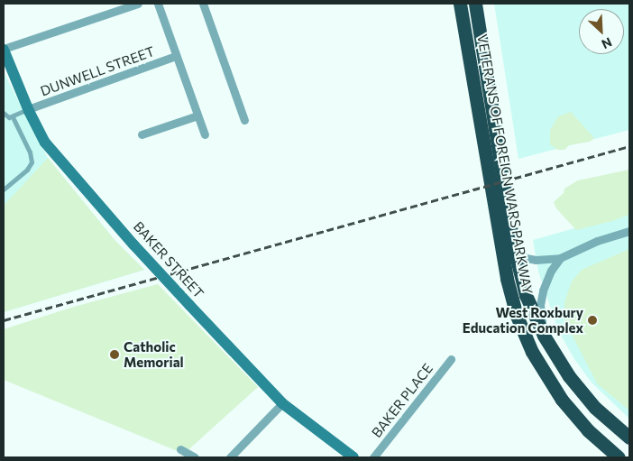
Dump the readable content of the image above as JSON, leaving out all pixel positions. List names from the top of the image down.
{
  "streets": {
    "highway": ["VETERANS OF FOREIGN WARS PARKWAY"],
    "street": ["DUNWELL STREET", "BAKER STREET", "BAKER PLACE"]
  },
  "crossings": [
    ["DUNWELL STREET", "BAKER STREET"]
  ],
  "places": ["West Roxbury Education Complex", "Catholic Memorial"],
  "north": "bottom right"
}
